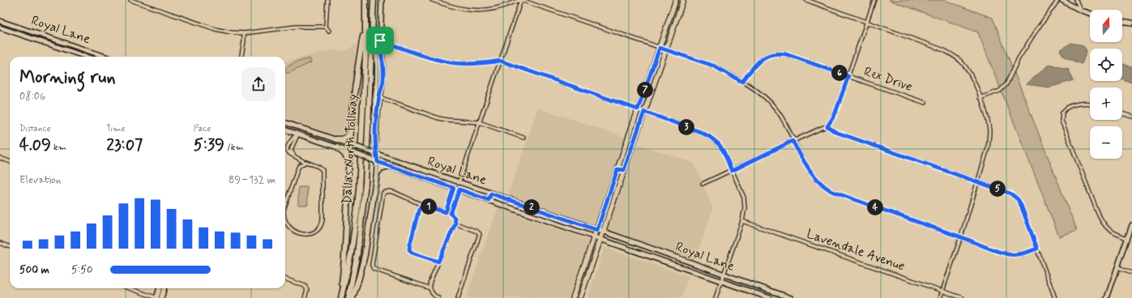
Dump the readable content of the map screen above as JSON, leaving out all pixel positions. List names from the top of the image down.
{
  "streets": {
    "highway": ["Dallas North Tollway"],
    "main road": ["Royal Lane"],
    "street": ["Rex Drive", "Lavendale Avenue"]
  },
  "north": "top",
  "page": {
    "map_buttons": ["+", "−"],
    "heading": ["Morning run", "08:06"],
    "pins": [
      "6",
      "7",
      "3",
      "5",
      "1",
      "2",
      "4"
    ],
    "stats": [
      ["Distance", "4.09 km"],
      ["Time", "23:07"],
      ["Pace", "5:39 /km"]
    ],
    "chart": ["Elevation", "89–132 m"],
    "list": [
      {
        "name": "500 m",
        "note": "5:50"
      }
    ]
  }
}
